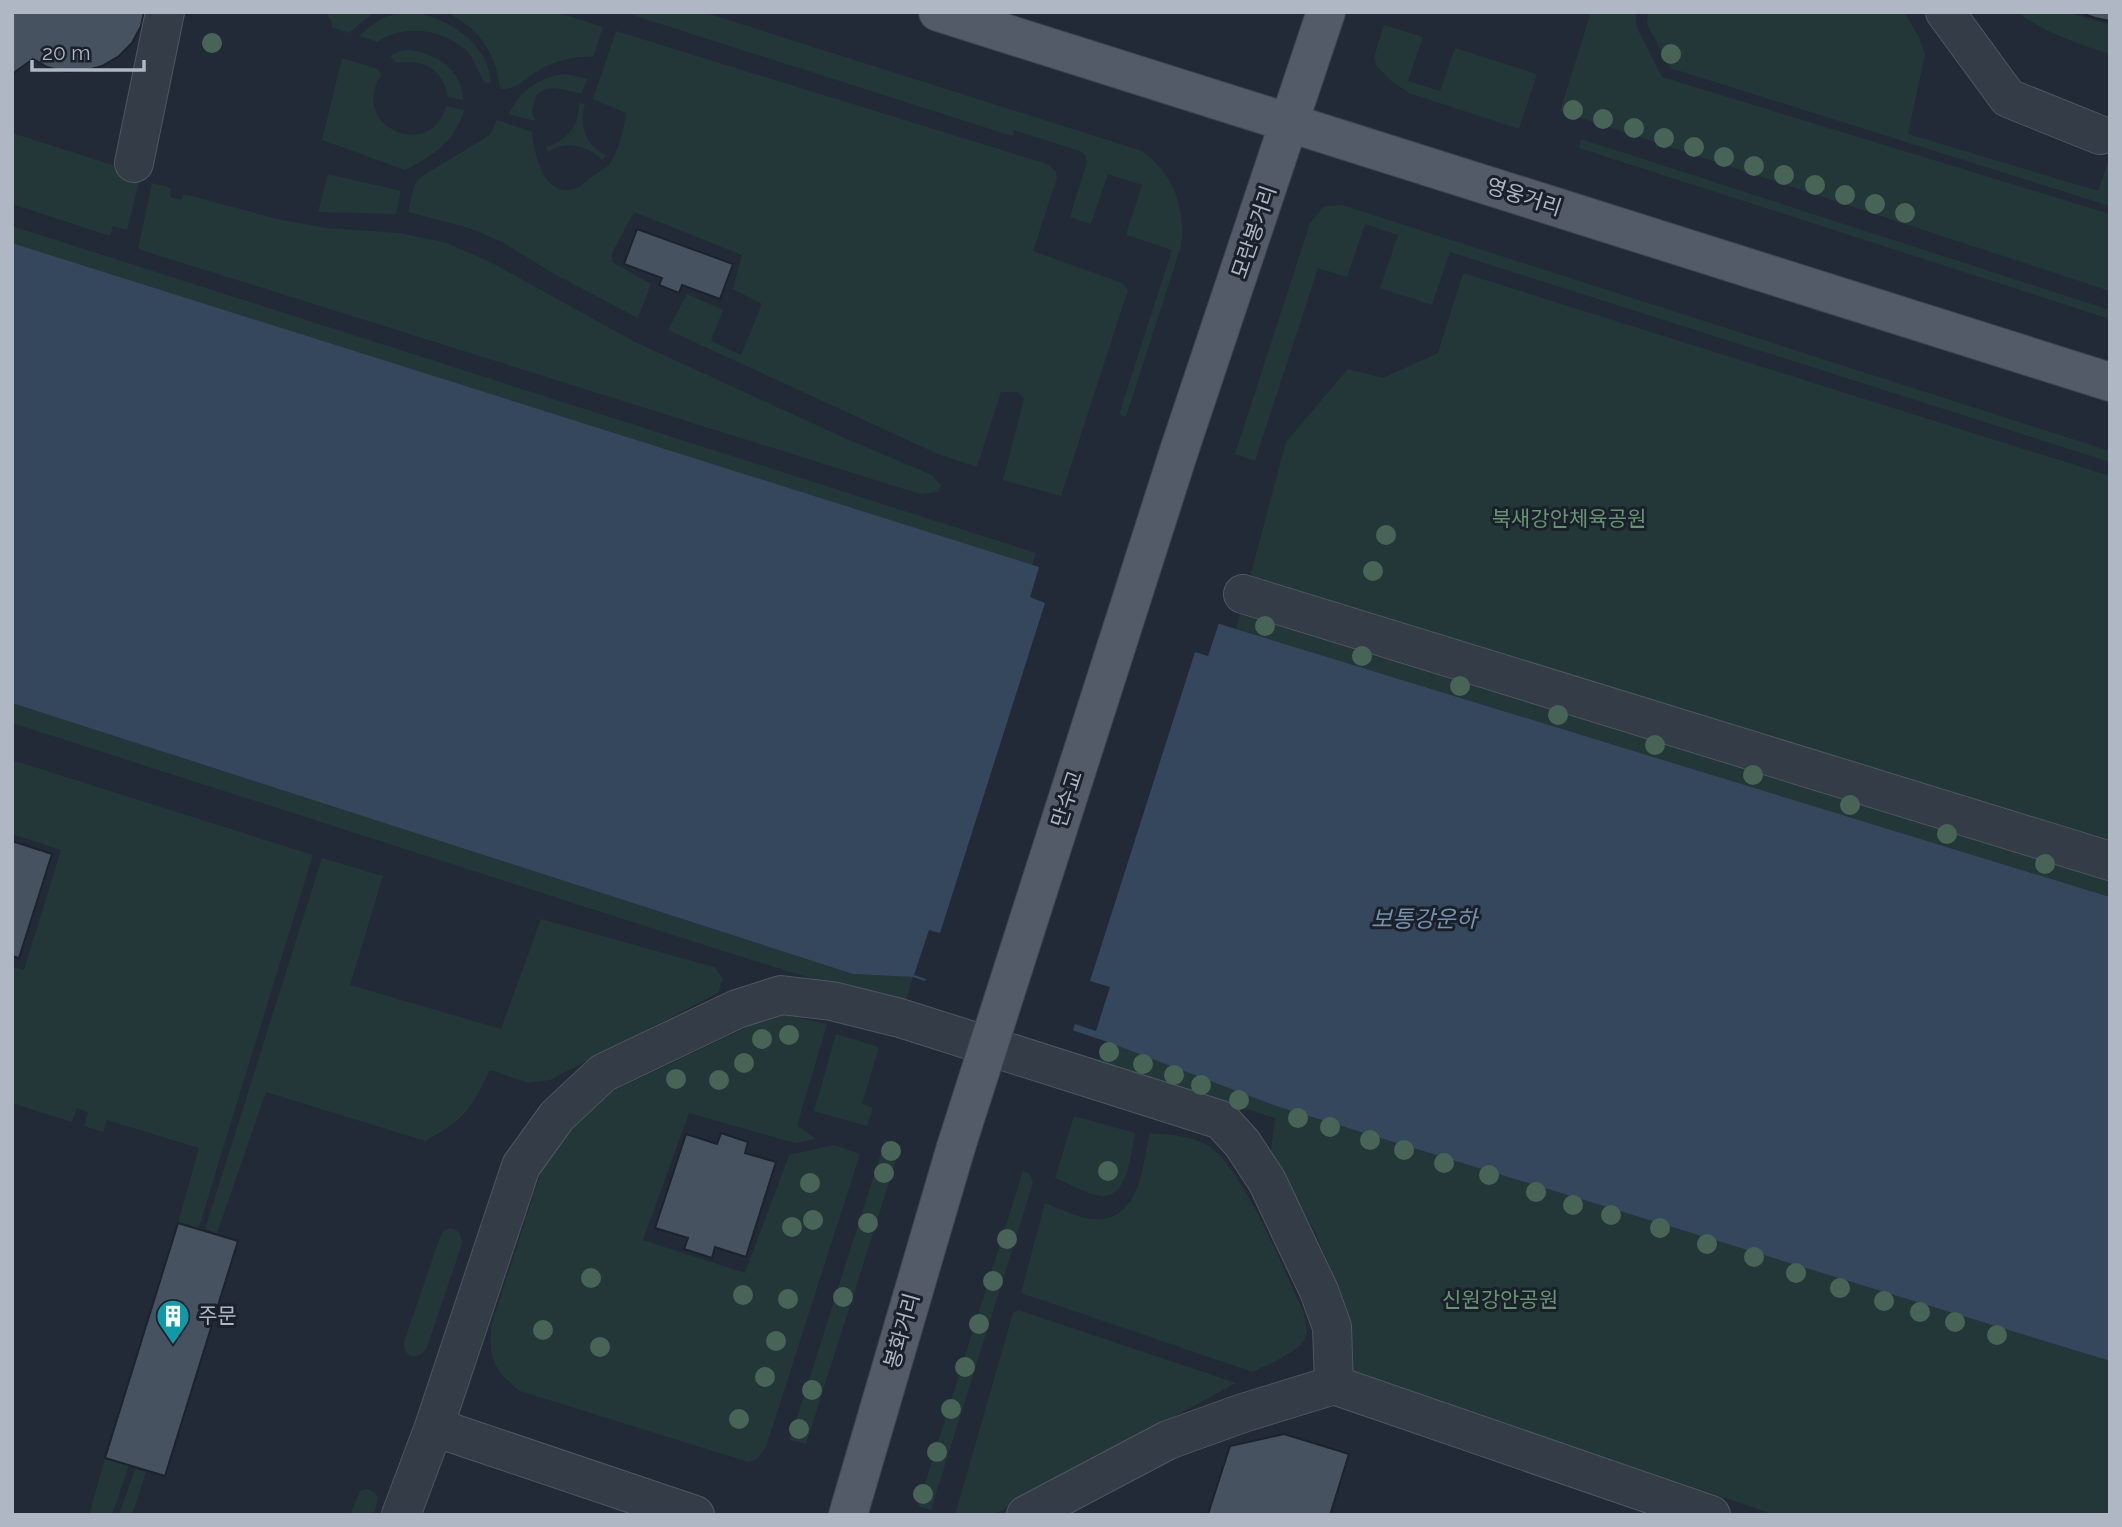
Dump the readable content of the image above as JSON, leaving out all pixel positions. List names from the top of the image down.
{
  "streets": {
    "main road": [
      "영웅거리",
      "모란봉거리",
      "만수교",
      "봉화거리"
    ]
  },
  "crossings": [
    ["영웅거리", "모란봉거리"],
    ["모란봉거리", "만수교"],
    ["만수교", "봉화거리"]
  ],
  "water": ["보통강운하"],
  "parks": ["북새강안체육공원", "신원강안공원"],
  "places": {
    "building": ["주문"]
  },
  "scale_bar": "20 m"
}
